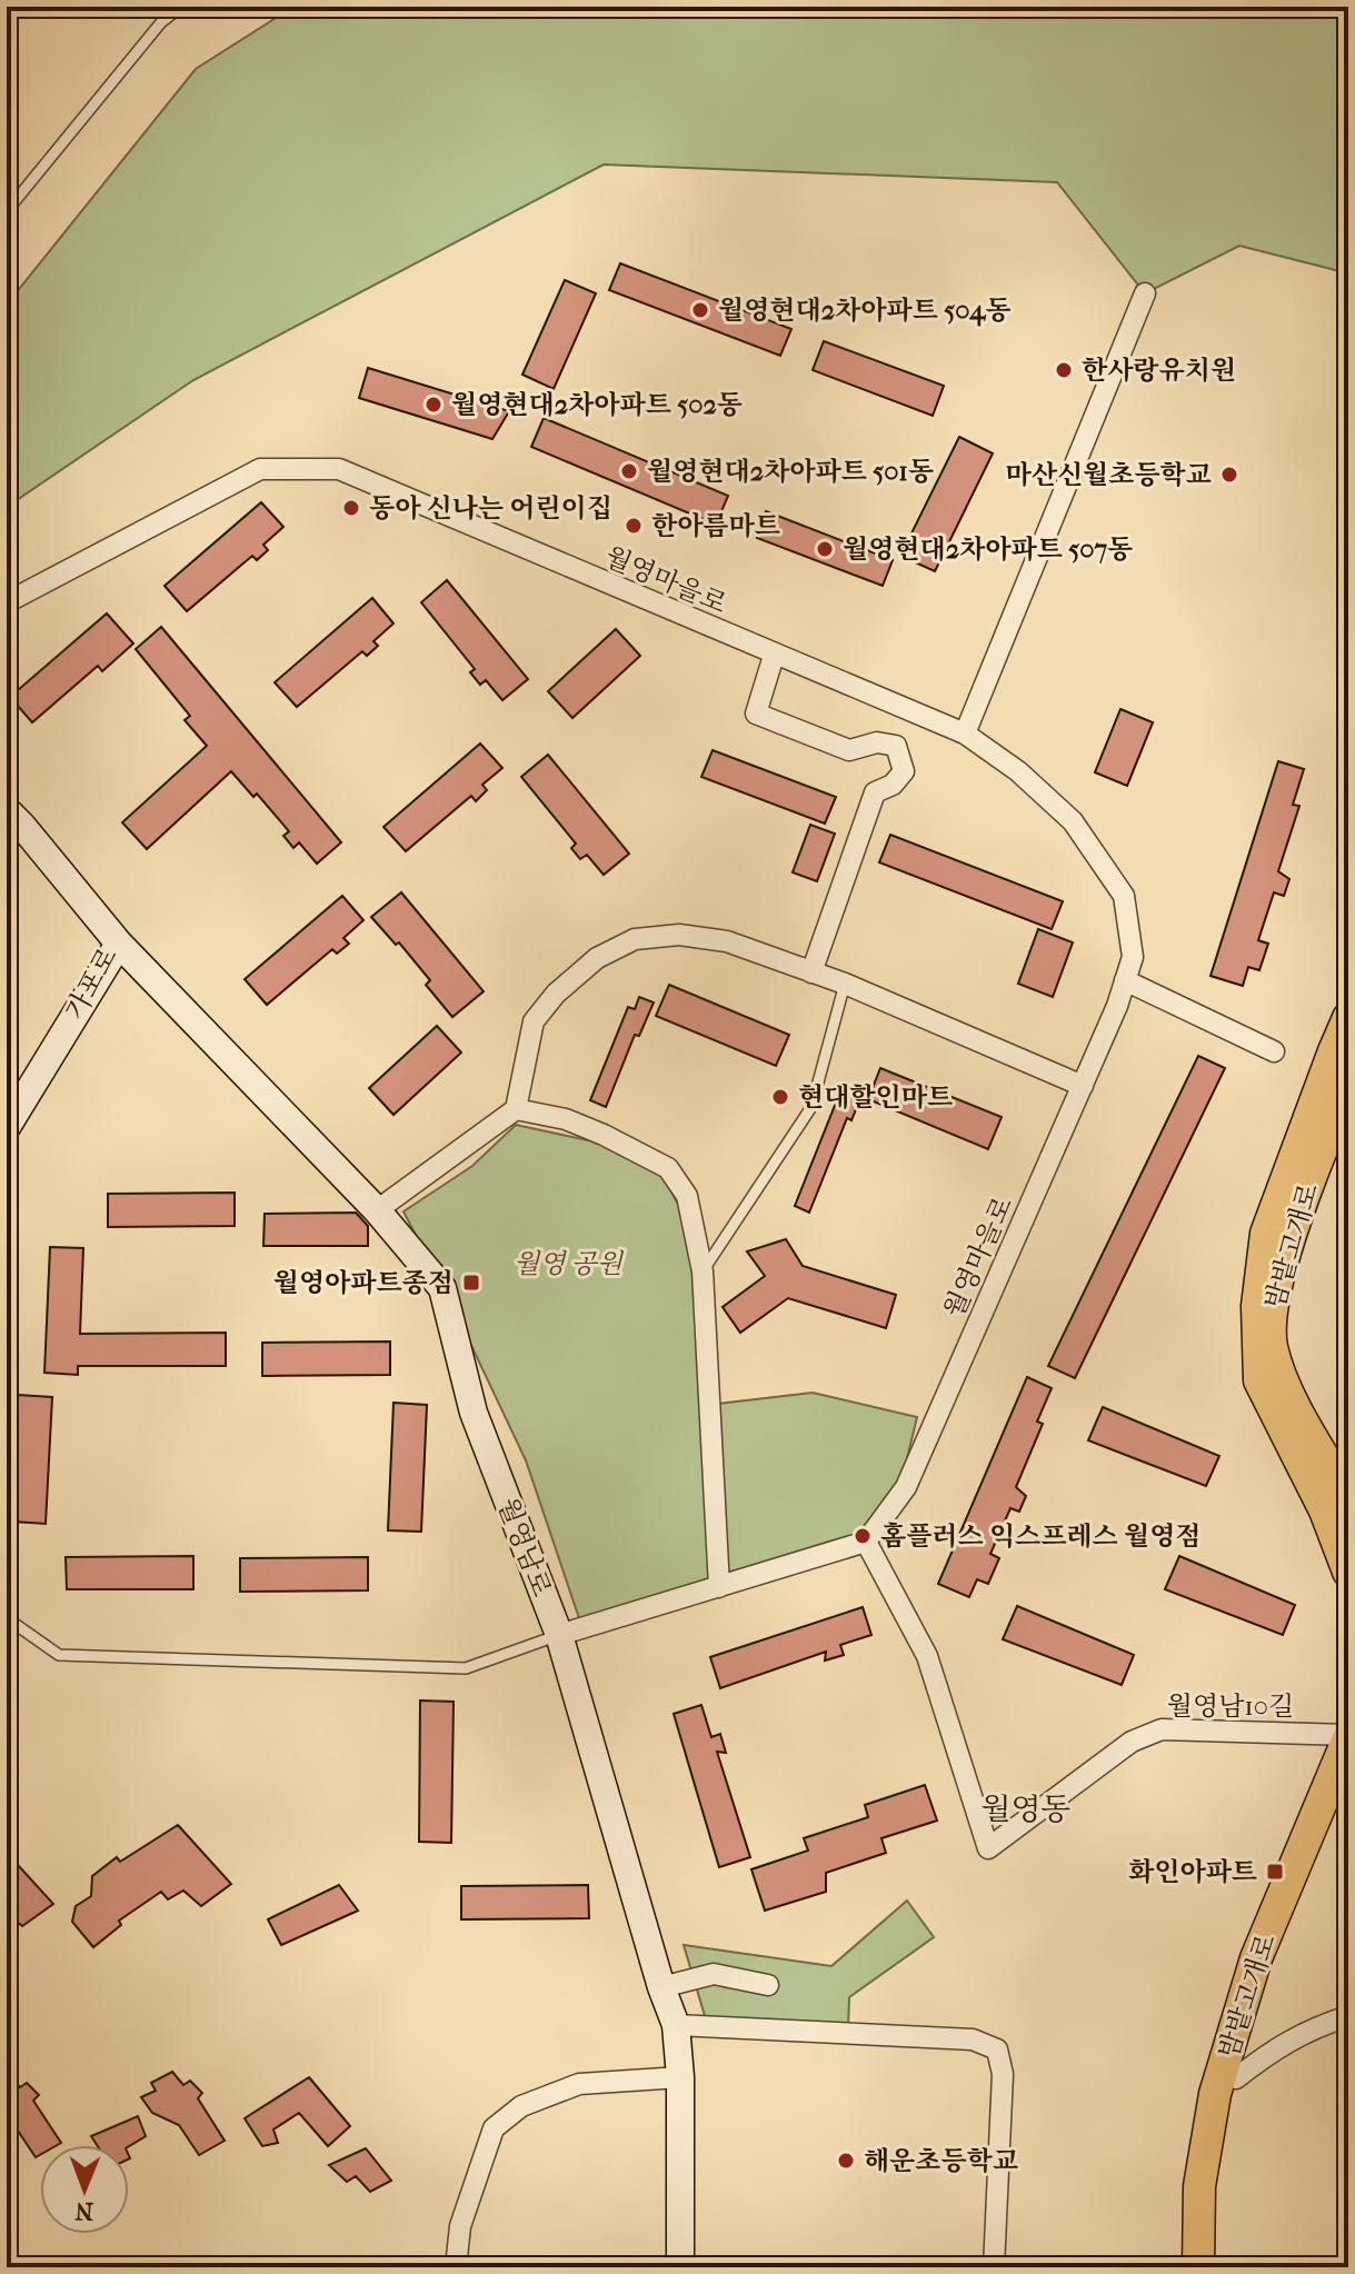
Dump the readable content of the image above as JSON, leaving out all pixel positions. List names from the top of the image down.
{
  "streets": {
    "main road": ["가포로", "밤밭고개로", "월영남로"],
    "street": ["월영마을로", "월영남10길"]
  },
  "crossings": [
    ["월영마을로", "월영남10길"],
    ["가포로", "월영남로"],
    ["밤밭고개로", "월영남10길"]
  ],
  "districts": ["월영동"],
  "parks": ["월영 공원"],
  "places": {
    "other": [
      "월영현대2차아파트 504동",
      "한사랑유치원",
      "월영현대2차아파트 502동",
      "월영현대2차아파트 501동",
      "마산신월초등학교",
      "동아 신나는 어린이집",
      "한아름마트",
      "월영현대2차아파트 507동",
      "현대할인마트",
      "홈플러스 익스프레스 월영점",
      "해운초등학교"
    ],
    "transit": ["월영아파트종점", "화인아파트"]
  },
  "north": "bottom"
}
